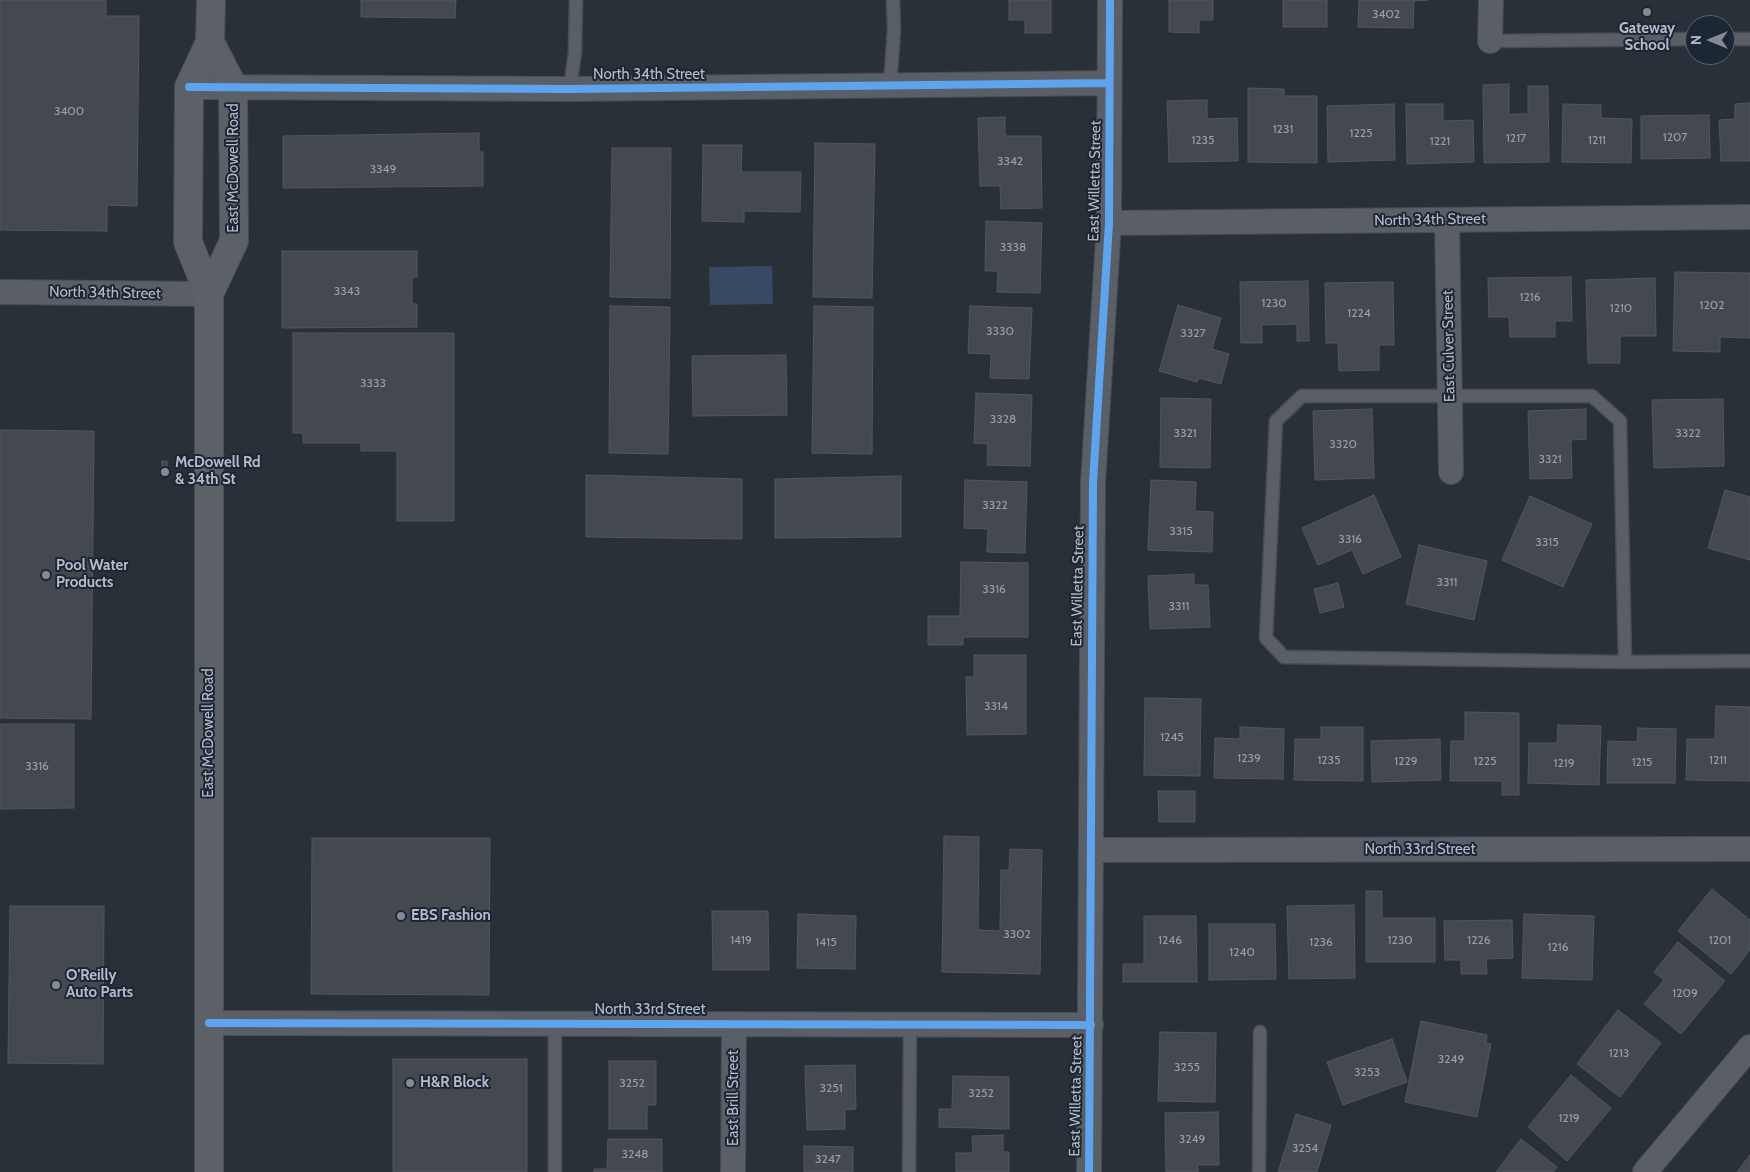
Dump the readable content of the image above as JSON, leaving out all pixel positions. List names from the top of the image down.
{
  "streets": {
    "main road": ["East McDowell Road"],
    "street": [
      "North 34th Street",
      "East Willetta Street",
      "East Culver Street",
      "North 33rd Street",
      "East Brill Street"
    ]
  },
  "crossings": [
    ["North 34th Street", "East McDowell Road"],
    ["North 34th Street", "East Willetta Street"],
    ["North 34th Street", "East Culver Street"],
    ["East McDowell Road", "North 33rd Street"],
    ["East Willetta Street", "North 33rd Street"],
    ["North 33rd Street", "East Brill Street"]
  ],
  "places": [
    "Gateway School",
    "McDowell Rd & 34th St",
    "Pool Water Products",
    "EBS Fashion",
    "O'Reilly Auto Parts",
    "H&R Block"
  ],
  "house_numbers": [
    "3402",
    "3400",
    "1231",
    "1225",
    "1207",
    "1217",
    "1235",
    "1211",
    "1221",
    "3342",
    "3349",
    "3338",
    "3343",
    "1216",
    "1230",
    "1202",
    "1210",
    "1224",
    "3330",
    "3327",
    "3333",
    "3328",
    "3321",
    "3322",
    "3320",
    "3321",
    "3322",
    "3315",
    "3316",
    "3315",
    "3311",
    "3316",
    "3311",
    "3314",
    "1245",
    "1239",
    "1235",
    "1211",
    "1229",
    "1225",
    "1215",
    "1219",
    "3316",
    "3302",
    "1419",
    "1246",
    "1230",
    "1226",
    "1201",
    "1415",
    "1236",
    "1216",
    "1240",
    "1209",
    "1213",
    "3249",
    "3255",
    "3253",
    "3252",
    "3251",
    "3252",
    "1219",
    "3249",
    "3254",
    "3248",
    "3247"
  ],
  "north": "left"
}
